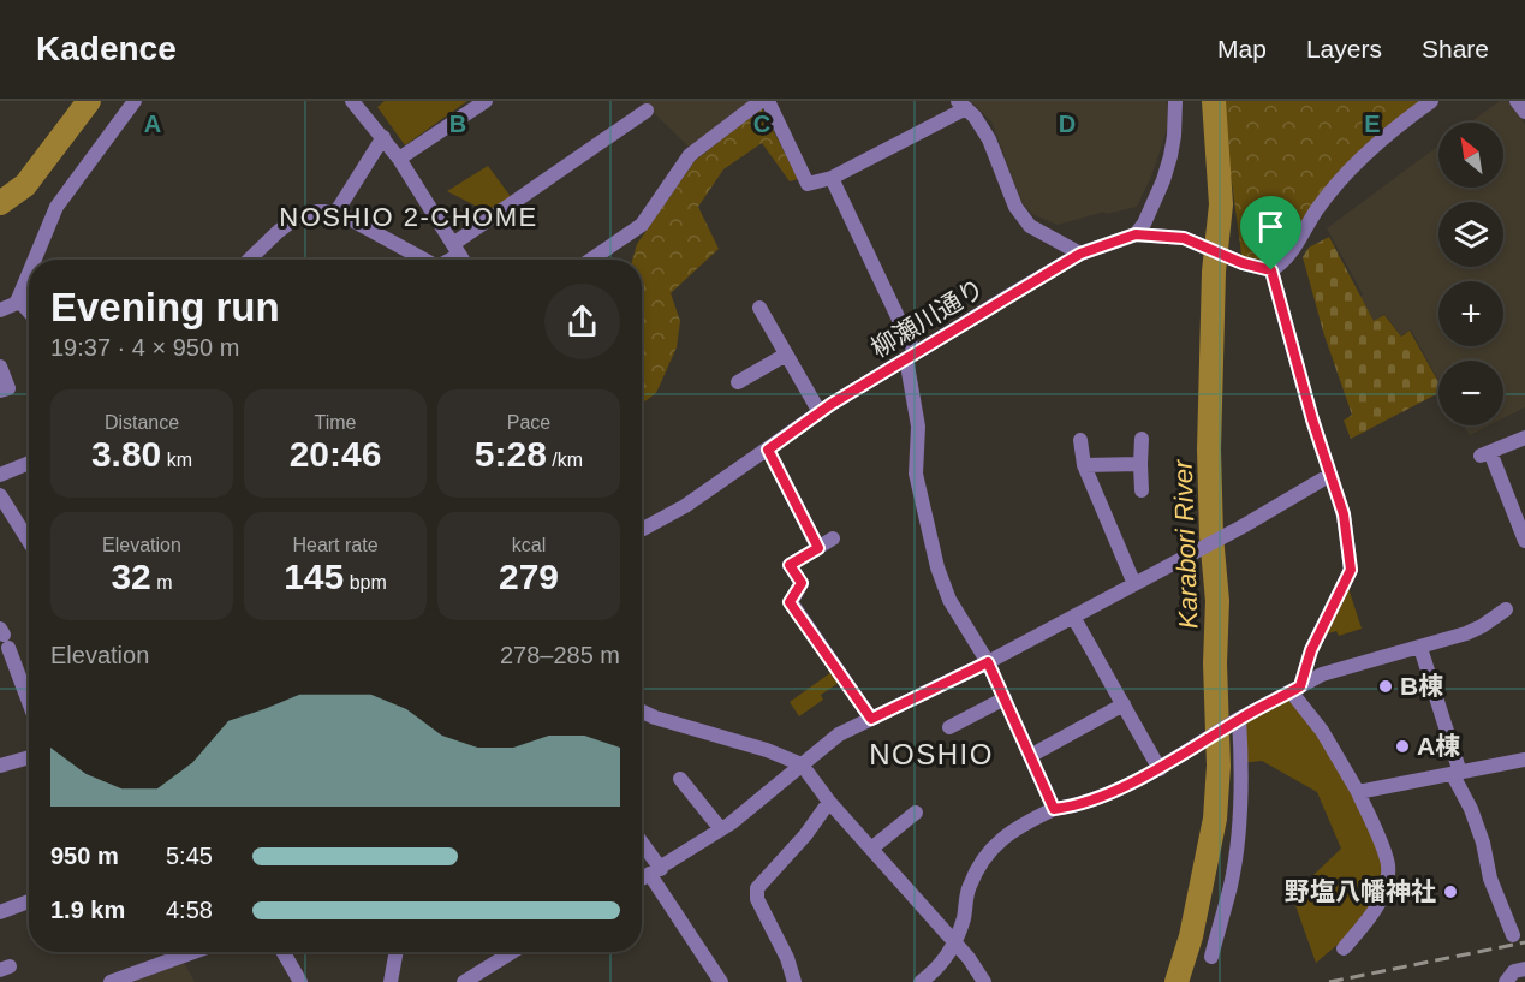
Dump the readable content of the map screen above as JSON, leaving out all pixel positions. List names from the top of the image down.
{
  "streets": {
    "street": ["柳瀬川通り"]
  },
  "districts": ["NOSHIO 2-CHOME", "NOSHIO"],
  "water": ["Karabori River"],
  "places": ["B棟", "A棟", "野塩八幡神社"],
  "north": "top left",
  "page": {
    "header": "Kadence",
    "nav": ["Map", "Layers", "Share"],
    "map_buttons": ["+", "−"],
    "heading": ["Evening run", "19:37 · 4 × 950 m"],
    "stats": [
      ["Distance", "3.80 km"],
      ["Time", "20:46"],
      ["Pace", "5:28 /km"],
      ["Elevation", "32 m"],
      ["Heart rate", "145 bpm"],
      ["kcal", "279"]
    ],
    "chart": ["Elevation", "278–285 m"],
    "list": [
      {
        "name": "950 m",
        "note": "5:45"
      },
      {
        "name": "1.9 km",
        "note": "4:58"
      }
    ]
  },
  "grid": {
    "columns": [
      "A",
      "B",
      "C",
      "D",
      "E"
    ]
  }
}
